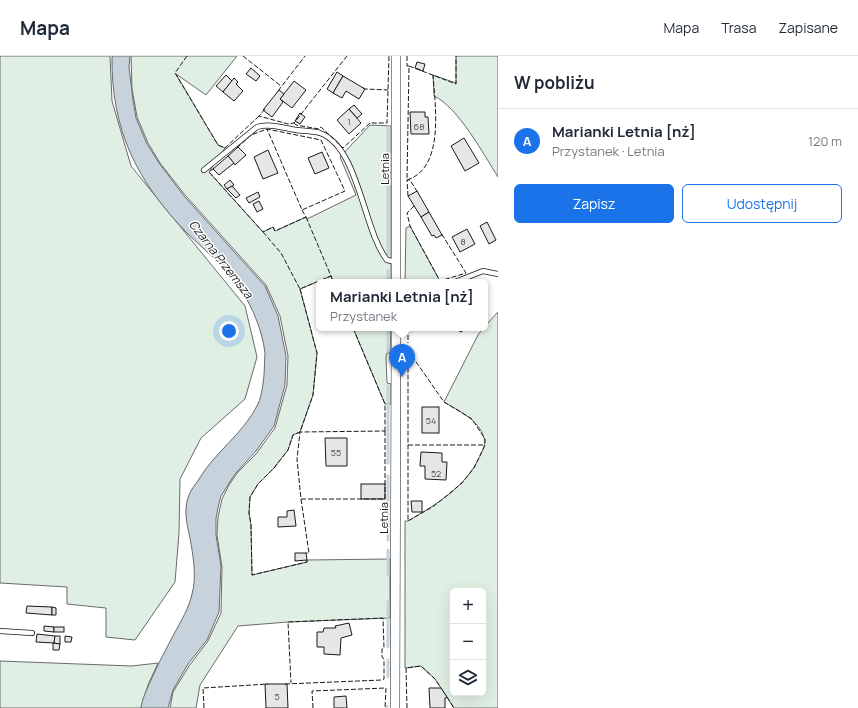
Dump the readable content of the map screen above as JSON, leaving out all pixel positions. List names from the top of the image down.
{
  "streets": {
    "street": ["Letnia"]
  },
  "water": ["Czarna Przemsza"],
  "house_numbers": [
    "1",
    "68",
    "8",
    "54",
    "55",
    "52",
    "5"
  ],
  "page": {
    "header": "Mapa",
    "nav": ["Mapa", "Trasa", "Zapisane"],
    "heading": "W pobliżu",
    "list": [
      {
        "mark": "A",
        "name": "Marianki Letnia [nż]",
        "note": "Przystanek · Letnia",
        "value": "120 m"
      }
    ],
    "buttons": ["Zapisz", "Udostępnij"],
    "popup": ["Marianki Letnia [nż]", "Przystanek"],
    "pins": "A",
    "map_buttons": ["+", "−"]
  }
}
